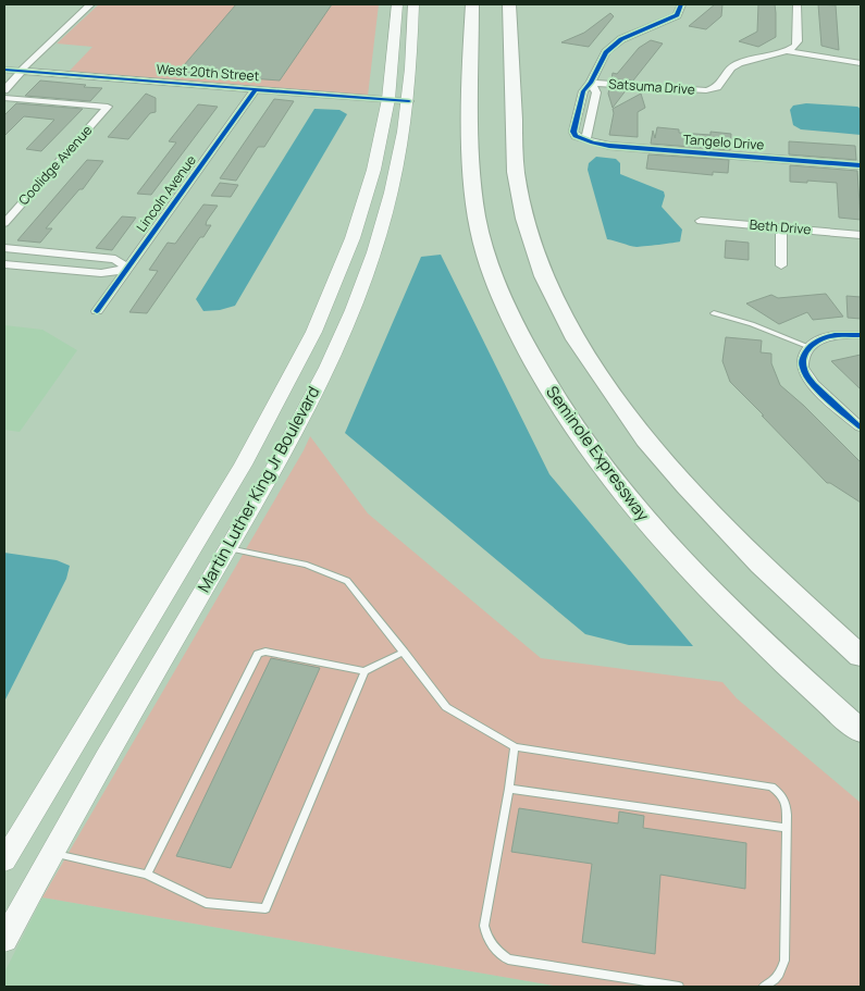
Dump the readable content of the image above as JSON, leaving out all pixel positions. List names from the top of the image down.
{
  "streets": {
    "highway": ["Seminole Expressway"],
    "main road": ["Martin Luther King Jr Boulevard"],
    "street": [
      "West 20th Street",
      "Satsuma Drive",
      "Tangelo Drive",
      "Coolidge Avenue",
      "Lincoln Avenue",
      "Beth Drive"
    ]
  },
  "crossings": [
    ["West 20th Street", "Lincoln Avenue"],
    ["West 20th Street", "Martin Luther King Jr Boulevard"]
  ]
}
